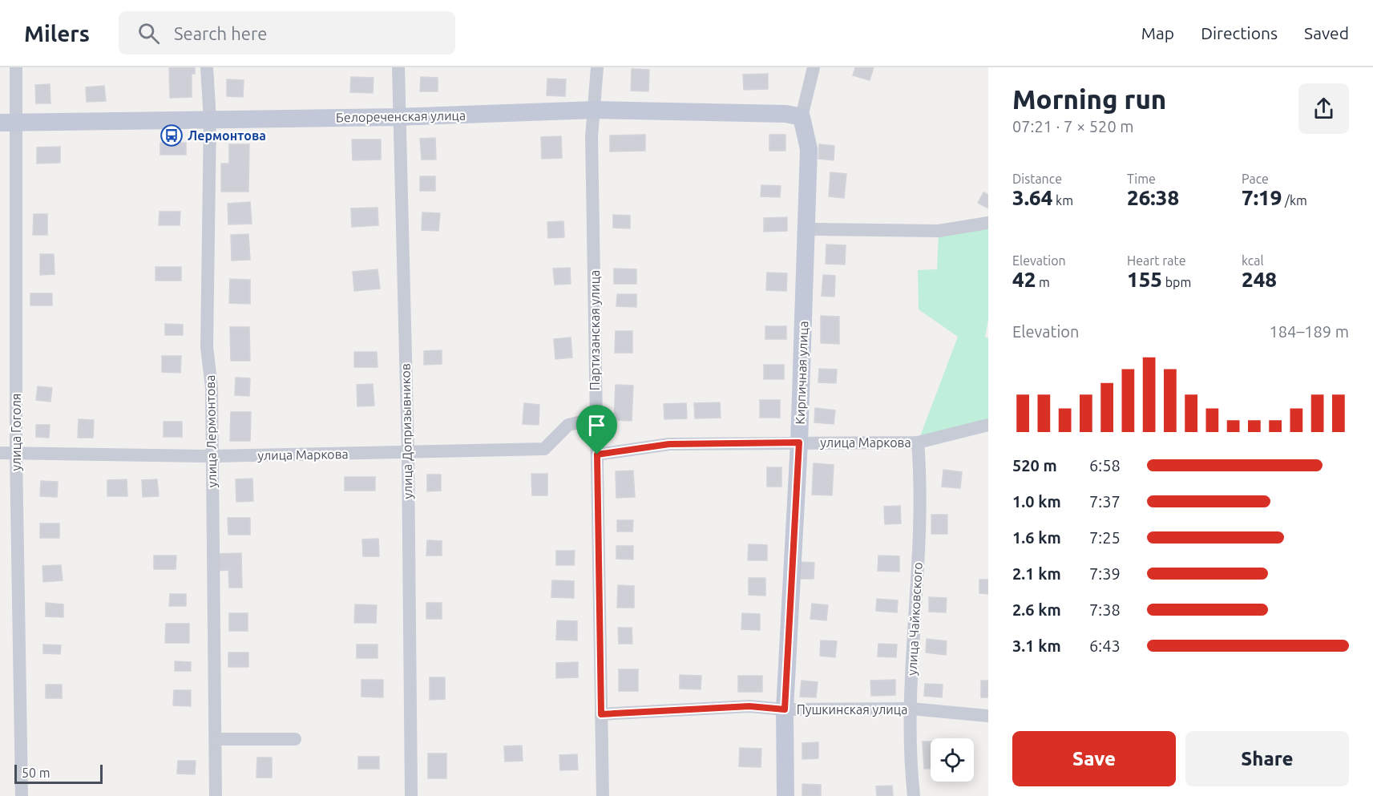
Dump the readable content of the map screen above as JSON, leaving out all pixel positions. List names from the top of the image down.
{
  "streets": {
    "street": [
      "Белореченская улица",
      "Партизанская улица",
      "Кирпичная улица",
      "улица Лермонтова",
      "улица Допризывников",
      "улица Гоголя",
      "улица Маркова",
      "улица Чайковского",
      "Пушкинская улица"
    ]
  },
  "crossings": [
    ["Белореченская улица", "Партизанская улица"],
    ["Белореченская улица", "Кирпичная улица"],
    ["Белореченская улица", "улица Лермонтова"],
    ["Белореченская улица", "улица Допризывников"],
    ["Белореченская улица", "улица Гоголя"],
    ["Партизанская улица", "улица Маркова"],
    ["Партизанская улица", "Пушкинская улица"],
    ["Кирпичная улица", "улица Маркова"],
    ["Кирпичная улица", "Пушкинская улица"],
    ["улица Лермонтова", "улица Маркова"],
    ["улица Допризывников", "улица Маркова"],
    ["улица Гоголя", "улица Маркова"],
    ["улица Маркова", "улица Чайковского"],
    ["улица Чайковского", "Пушкинская улица"]
  ],
  "places": {
    "bus stop": ["Лермонтова"]
  },
  "scale_bar": "50 m",
  "page": {
    "header": "Milers",
    "search": "Search here",
    "nav": ["Map", "Directions", "Saved"],
    "heading": ["Morning run", "07:21 · 7 × 520 m"],
    "stats": [
      ["Distance", "3.64 km"],
      ["Time", "26:38"],
      ["Pace", "7:19 /km"],
      ["Elevation", "42 m"],
      ["Heart rate", "155 bpm"],
      ["kcal", "248"]
    ],
    "chart": ["Elevation", "184–189 m"],
    "list": [
      {
        "name": "520 m",
        "note": "6:58"
      },
      {
        "name": "1.0 km",
        "note": "7:37"
      },
      {
        "name": "1.6 km",
        "note": "7:25"
      },
      {
        "name": "2.1 km",
        "note": "7:39"
      },
      {
        "name": "2.6 km",
        "note": "7:38"
      },
      {
        "name": "3.1 km",
        "note": "6:43"
      }
    ],
    "buttons": ["Save", "Share"],
    "scale": "50 m"
  }
}
